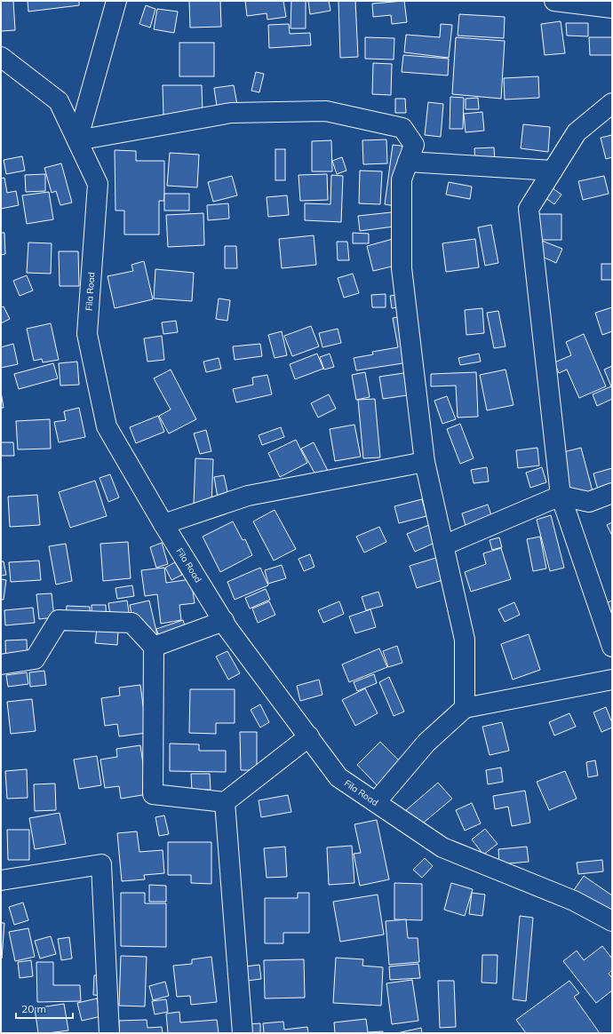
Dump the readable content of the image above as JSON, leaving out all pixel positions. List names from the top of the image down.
{
  "streets": {
    "street": ["Fila Road"]
  },
  "scale_bar": "20 m"
}
